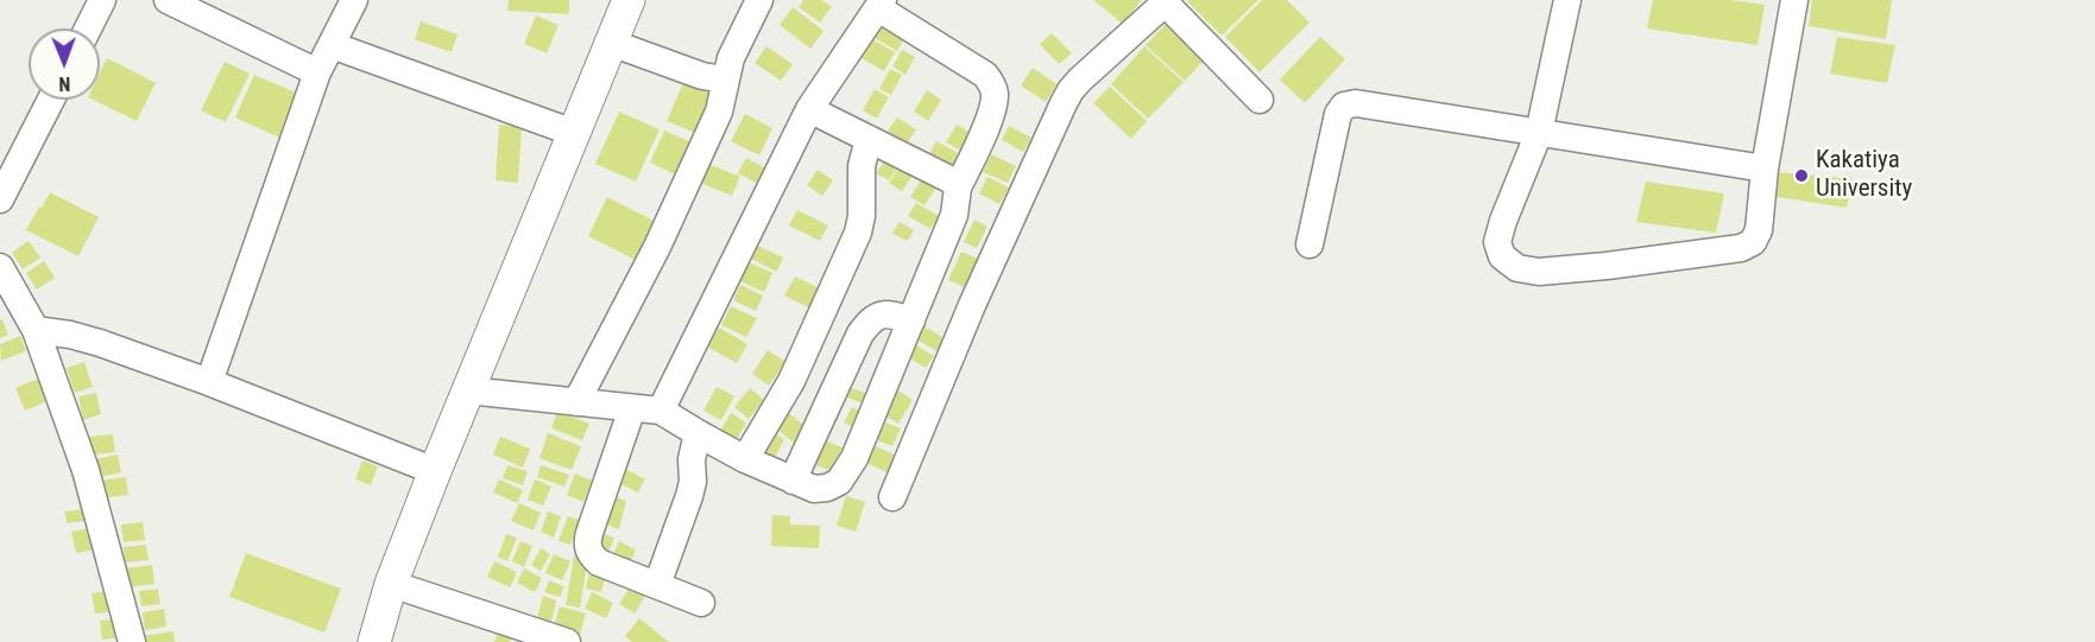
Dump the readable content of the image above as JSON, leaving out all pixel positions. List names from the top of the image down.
{
  "places": ["Kakatiya University"],
  "north": "bottom"
}
